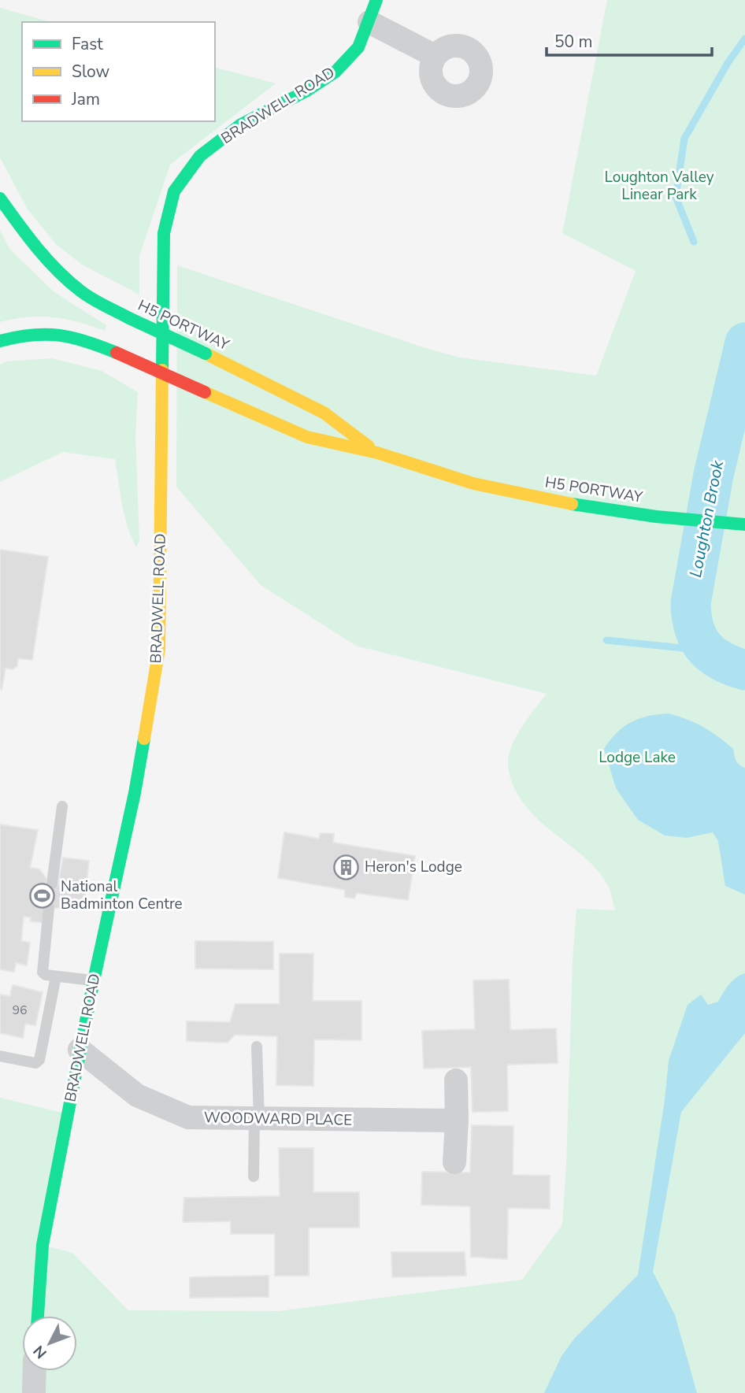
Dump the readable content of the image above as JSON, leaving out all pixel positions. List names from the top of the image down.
{
  "streets": {
    "street": ["BRADWELL ROAD", "H5 PORTWAY", "WOODWARD PLACE"]
  },
  "crossings": [
    ["BRADWELL ROAD", "WOODWARD PLACE"]
  ],
  "water": ["Loughton Brook"],
  "parks": ["Loughton Valley Linear Park", "Lodge Lake"],
  "places": {
    "building": ["Heron's Lodge"],
    "sports": ["National Badminton Centre"]
  },
  "house_numbers": ["96"],
  "legend": ["Fast", "Slow", "Jam"],
  "scale_bar": "50 m",
  "north": "bottom left"
}
